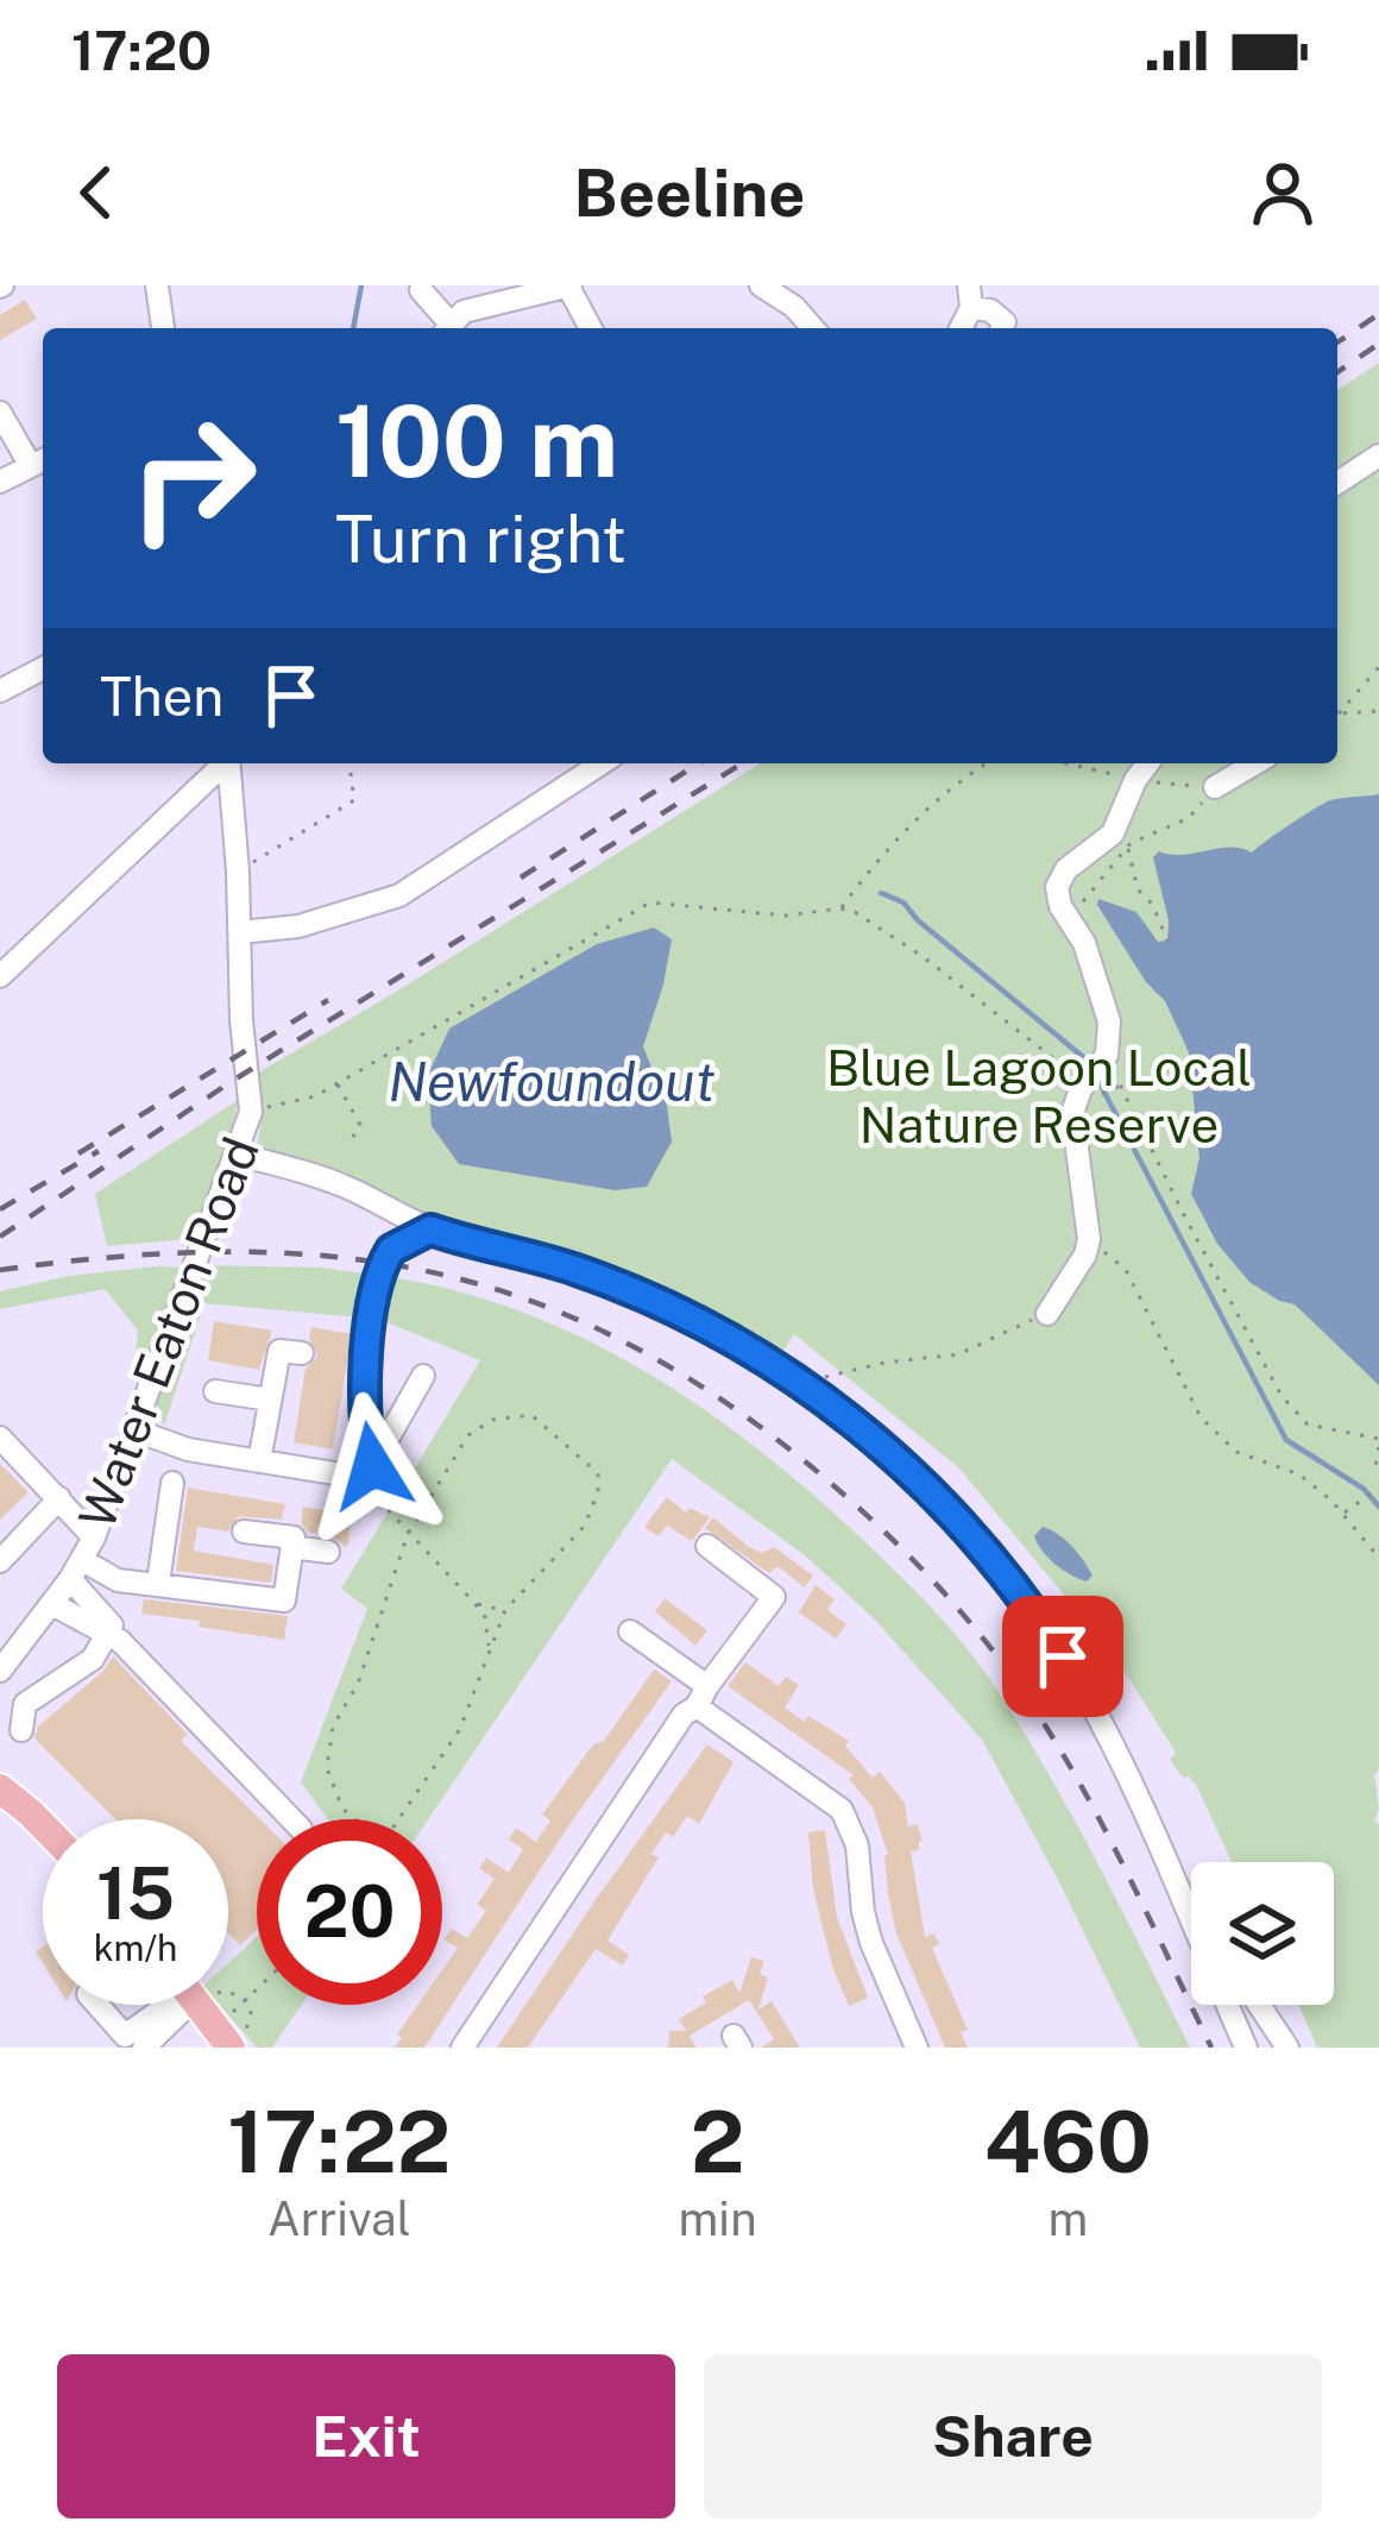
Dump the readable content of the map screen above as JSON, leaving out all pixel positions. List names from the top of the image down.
{
  "streets": {
    "street": ["Water Eaton Road"]
  },
  "water": ["Newfoundout"],
  "parks": ["Blue Lagoon Local Nature Reserve"],
  "page": {
    "status": "17:20",
    "header": "Beeline",
    "turn": ["100 m", "Turn right"],
    "then": "Then",
    "speed": "15 km/h",
    "limit": "20",
    "eta": [
      "17:22",
      "Arrival",
      "2",
      "min",
      "460",
      "m"
    ],
    "buttons": ["Exit", "Share"]
  }
}
